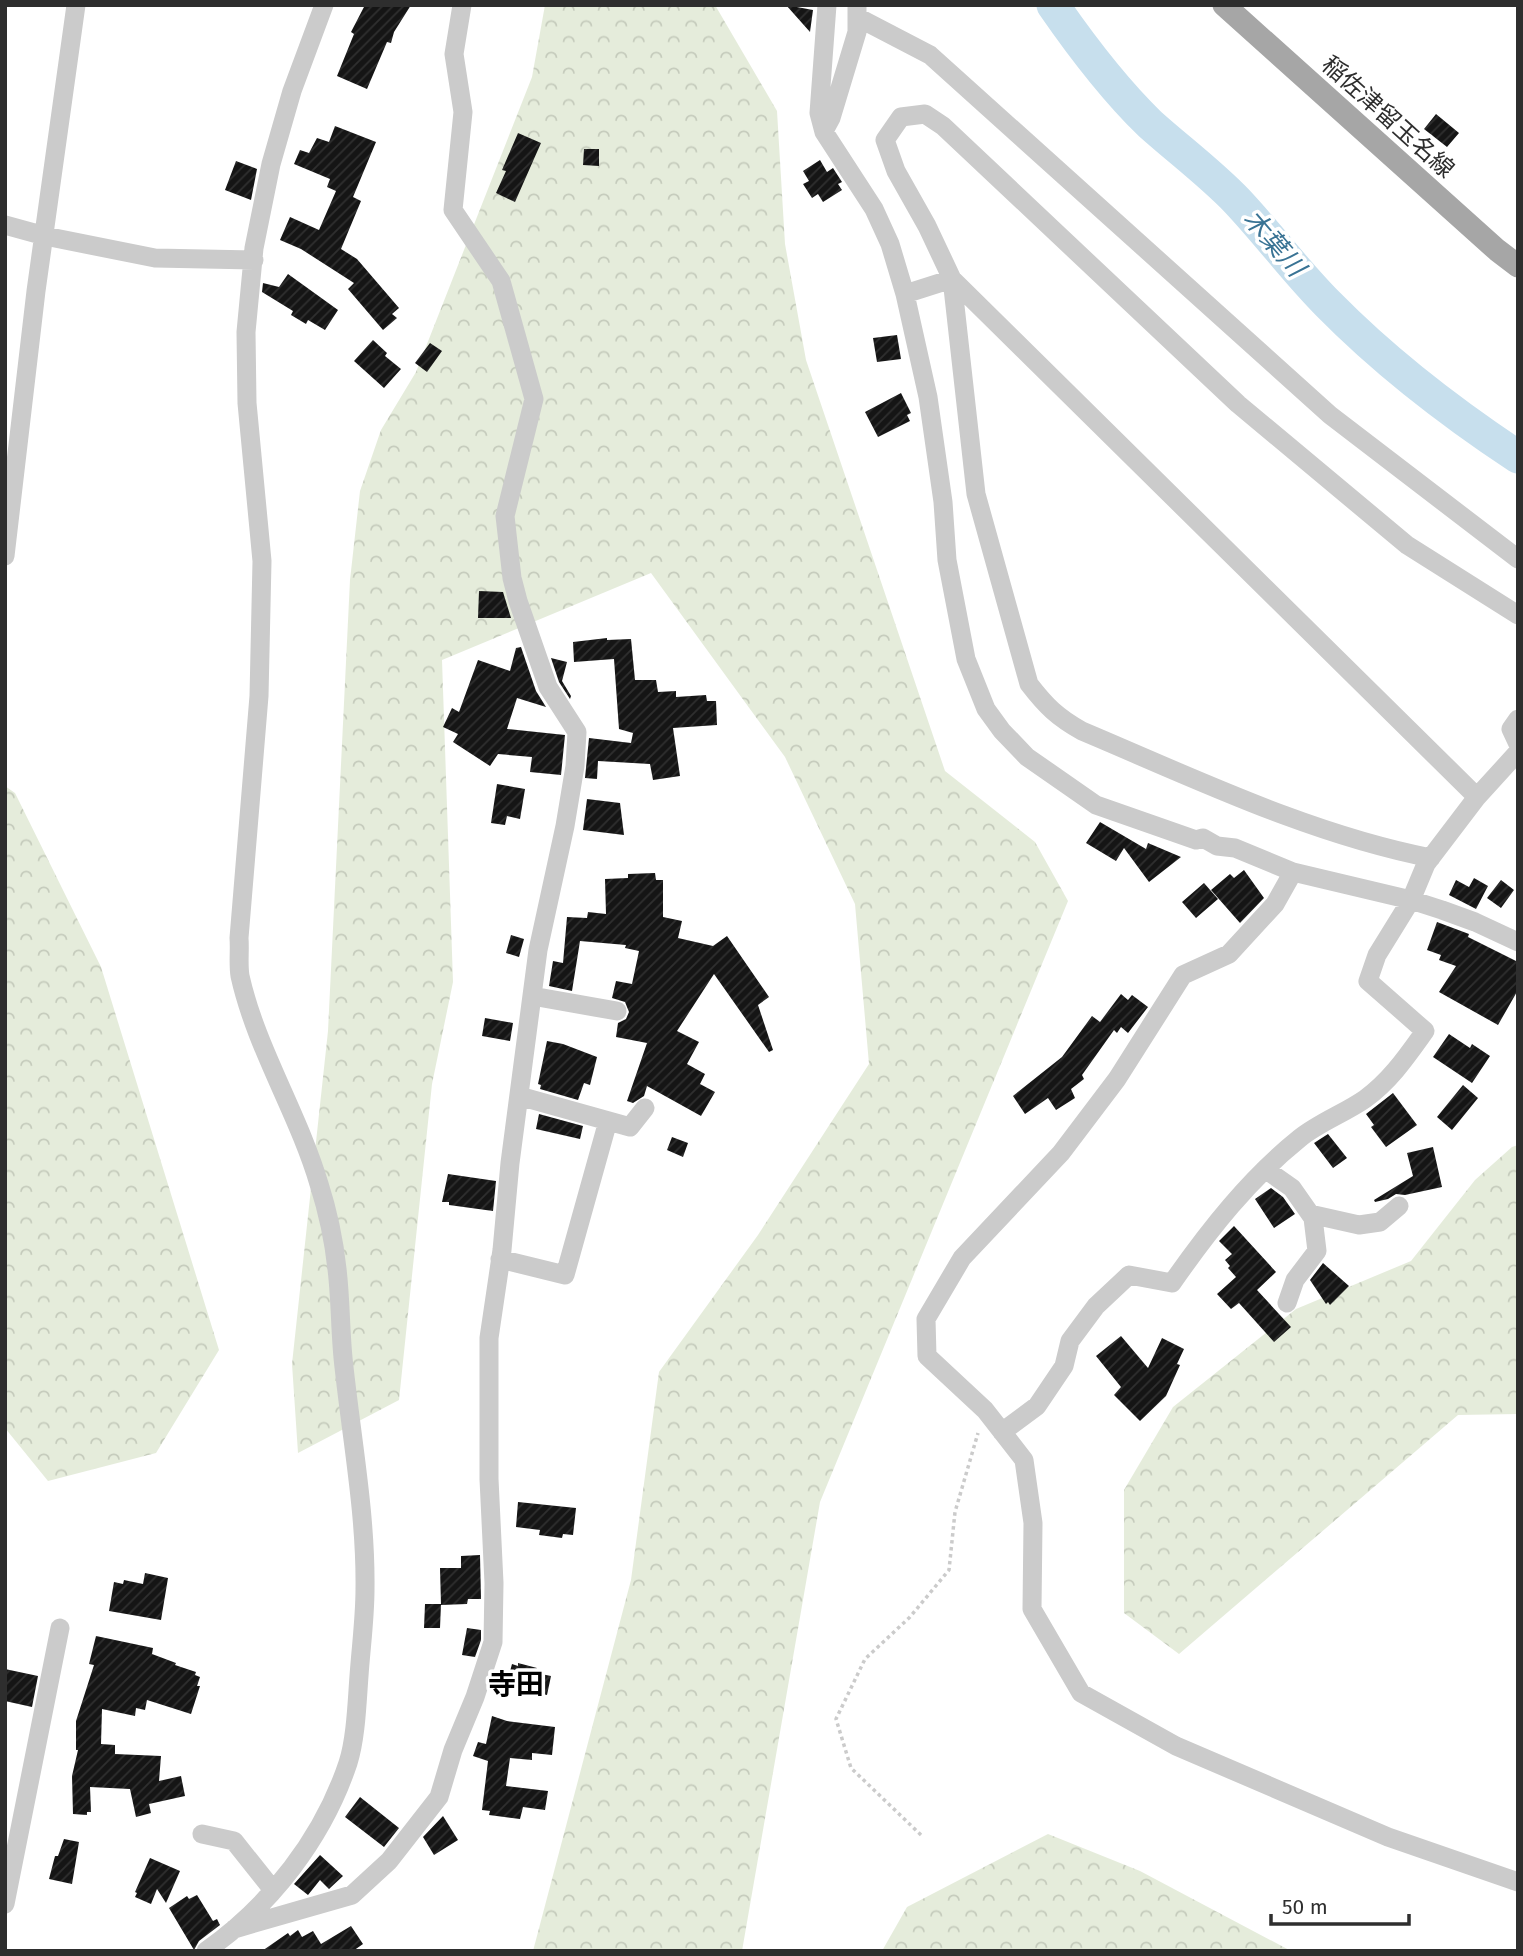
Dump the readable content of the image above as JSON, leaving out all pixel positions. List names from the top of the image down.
{
  "streets": {
    "main road": ["稲佐津留玉名線"]
  },
  "districts": ["寺田"],
  "water": ["木葉川"],
  "scale_bar": "50 m"
}
